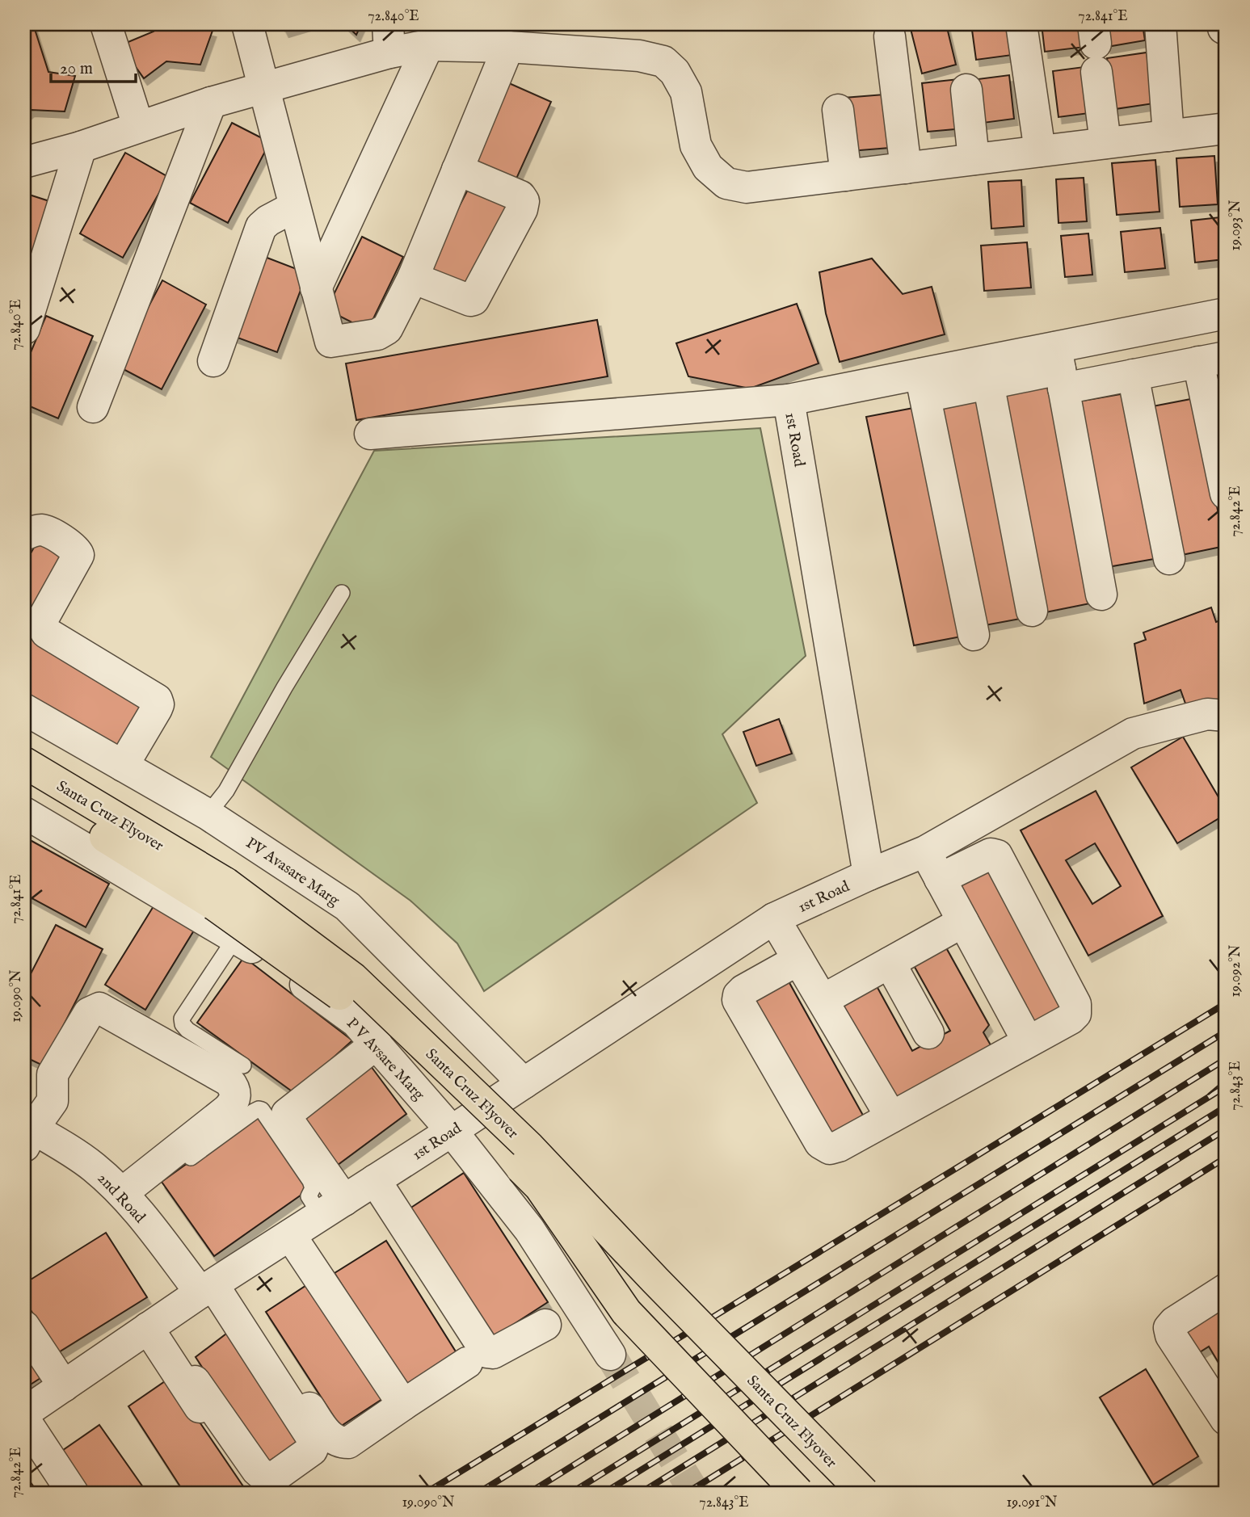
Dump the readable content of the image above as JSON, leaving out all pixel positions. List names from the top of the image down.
{
  "streets": {
    "main road": ["Santa Cruz Flyover"],
    "street": [
      "1st Road",
      "PV Avasare Marg",
      "P V Avsare Marg",
      "2nd Road"
    ]
  },
  "crossings": [
    ["1st Road", "PV Avasare Marg"],
    ["1st Road", "P V Avsare Marg"],
    ["1st Road", "2nd Road"]
  ],
  "scale_bar": "20 m",
  "coordinates": [
    "72.840°E",
    "72.841°E",
    "19.093°N",
    "72.842°E",
    "19.092°N",
    "19.090°N",
    "72.843°E",
    "19.091°N"
  ]
}
